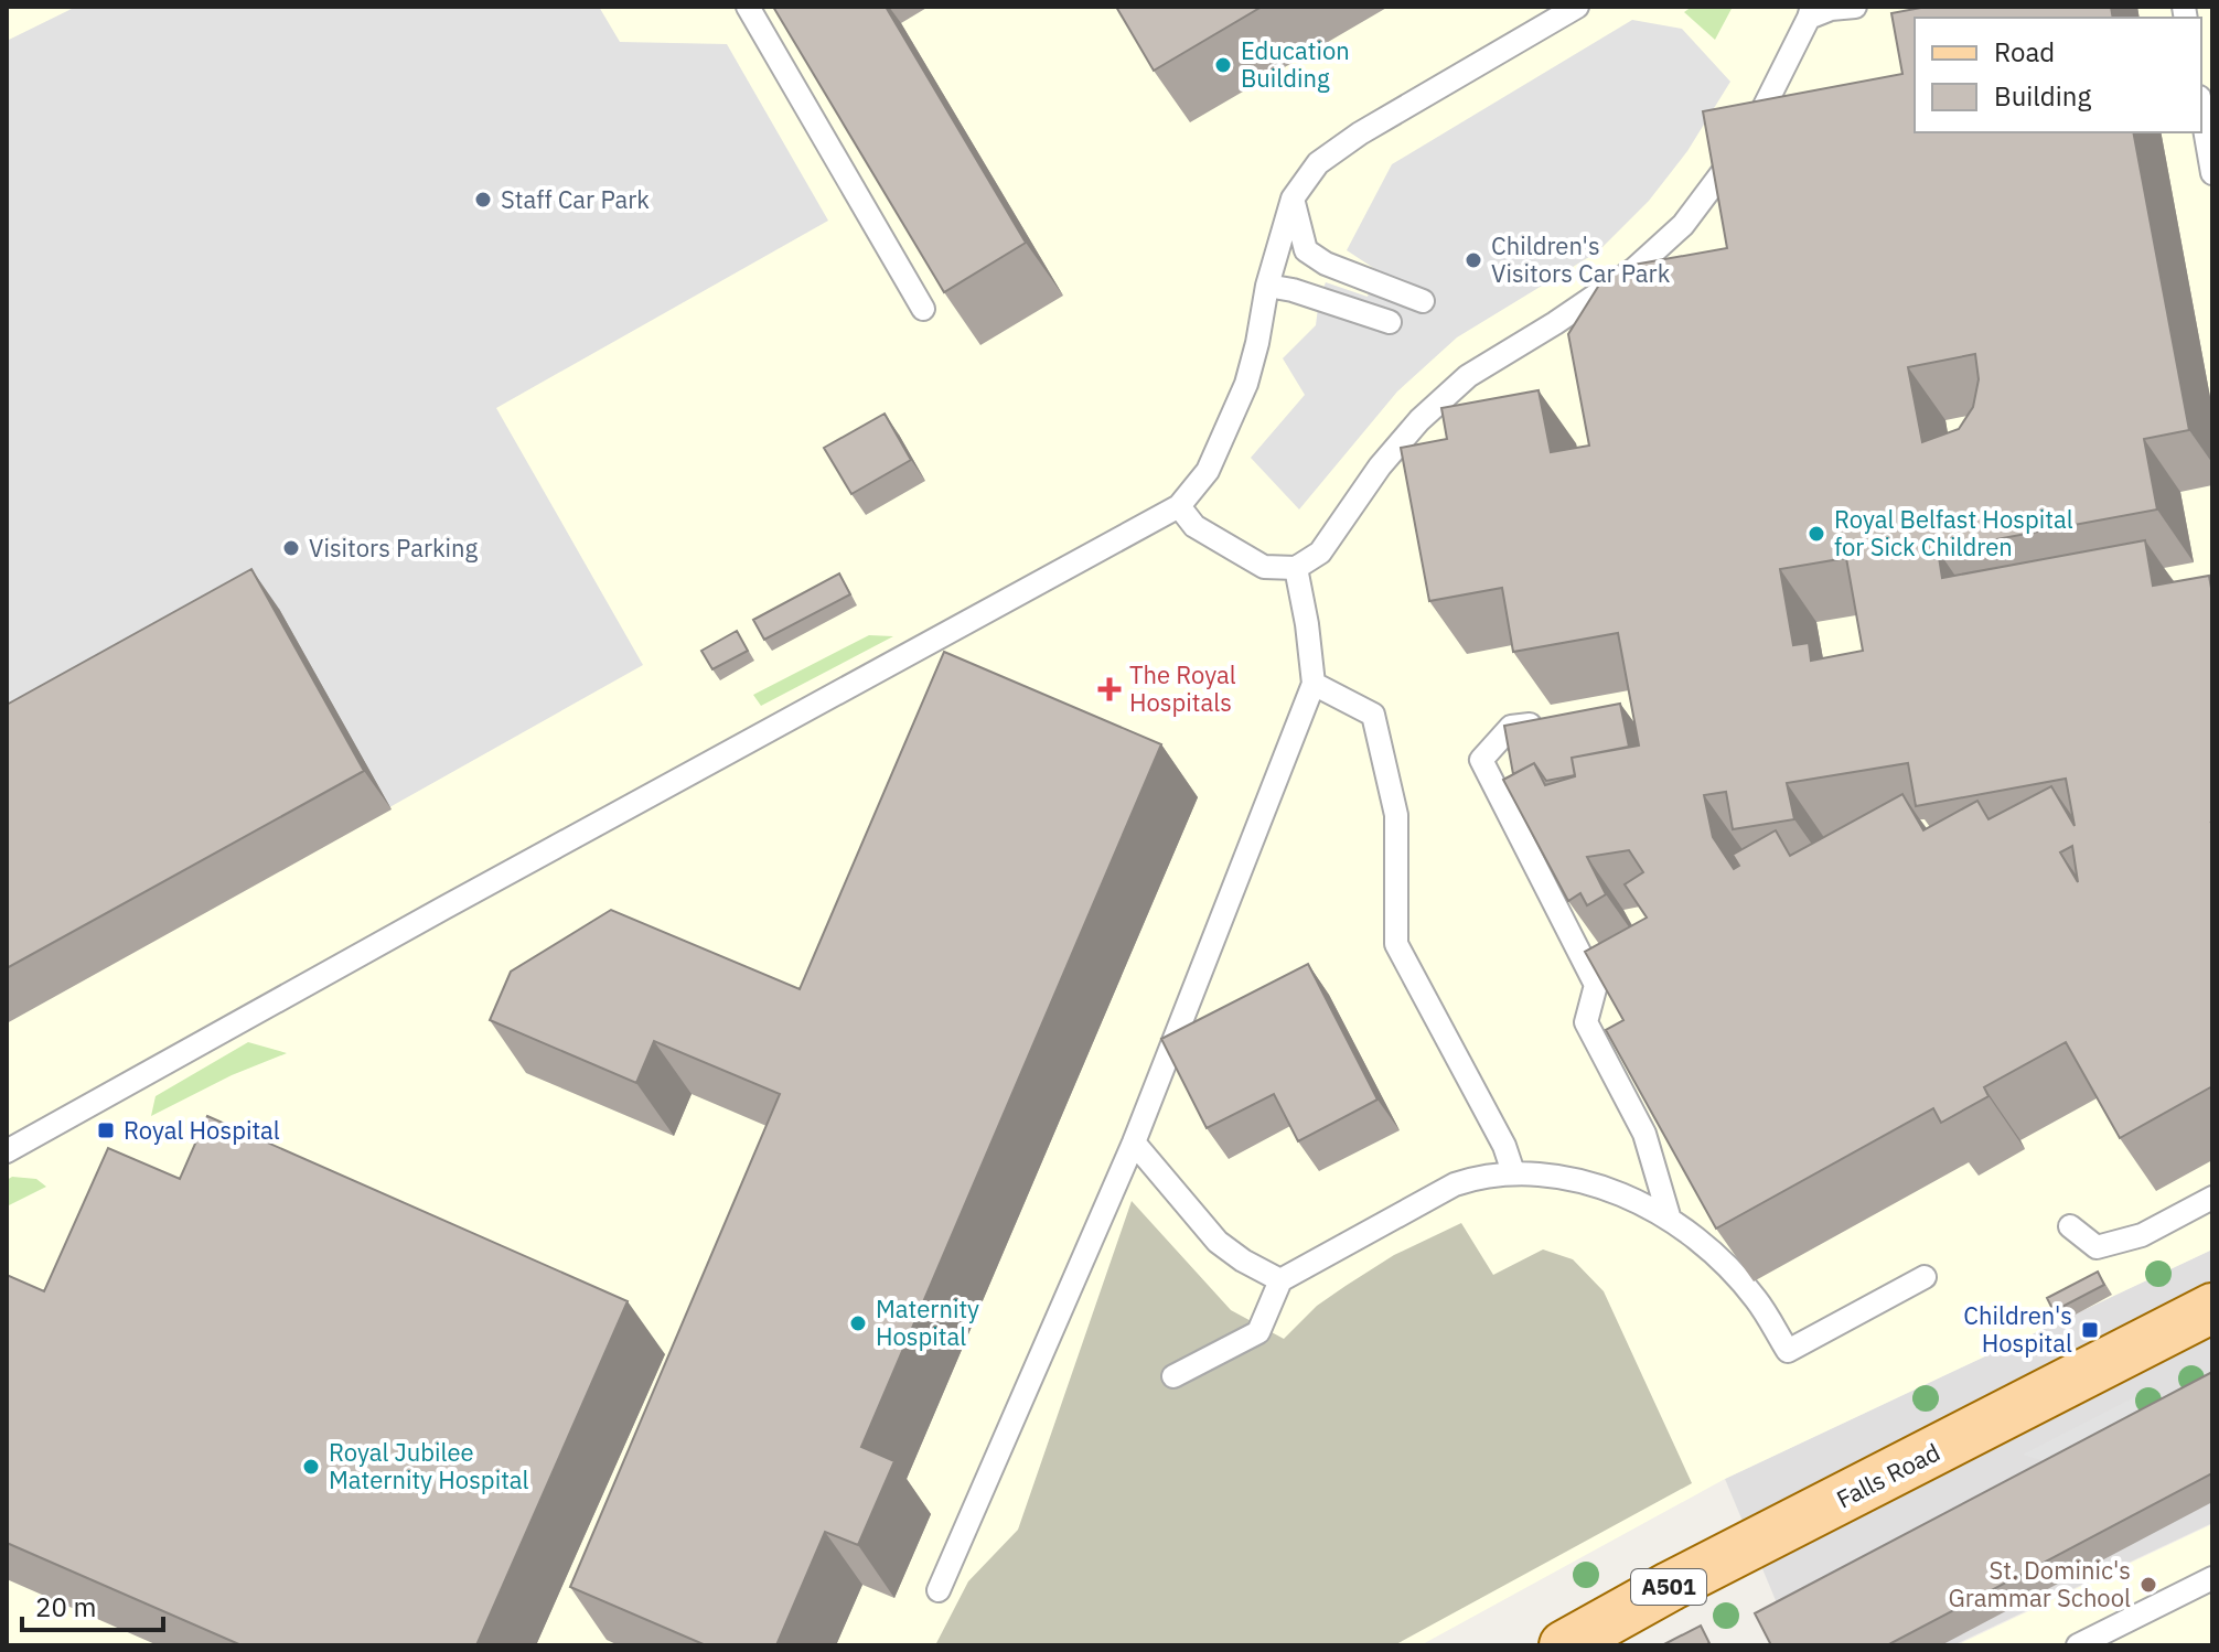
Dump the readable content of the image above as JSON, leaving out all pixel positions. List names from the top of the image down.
{
  "streets": {
    "main road": ["Falls Road", "A501"]
  },
  "places": {
    "other": [
      "Education Building",
      "Staff Car Park",
      "Children's Visitors Car Park",
      "Royal Belfast Hospital for Sick Children",
      "Visitors Parking",
      "Maternity Hospital",
      "Royal Jubilee Maternity Hospital",
      "St. Dominic's Grammar School"
    ],
    "health": ["The Royal Hospitals"],
    "transit": ["Royal Hospital", "Children's Hospital"]
  },
  "legend": ["Road", "Building"],
  "scale_bar": "20 m"
}
